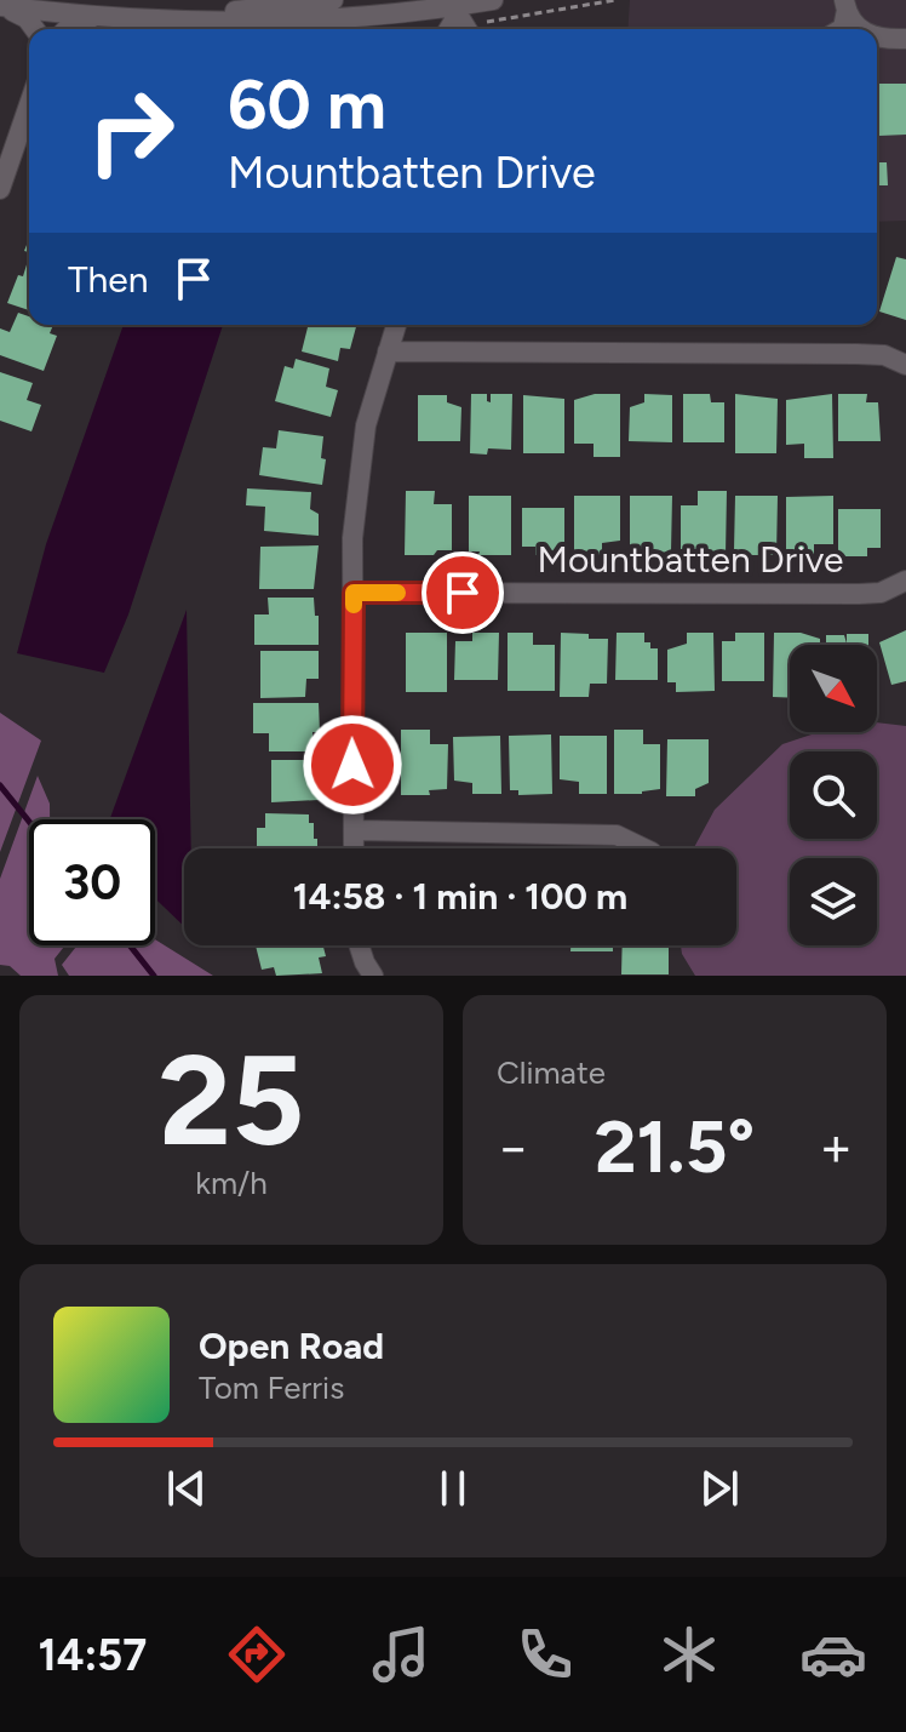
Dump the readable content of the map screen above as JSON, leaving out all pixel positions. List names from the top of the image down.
{
  "streets": {
    "street": ["Mountbatten Drive"]
  },
  "north": "bottom right",
  "page": {
    "turn": ["60 m", "Mountbatten Drive"],
    "then": "Then",
    "limit": "30",
    "trip": "14:58 · 1 min · 100 m",
    "tile": [
      ["25", "km/h"],
      "Climate"
    ],
    "heat": ["−", "21.5°", "+"],
    "song": ["Open Road", "Tom Ferris"],
    "tabs": "14:57"
  }
}
